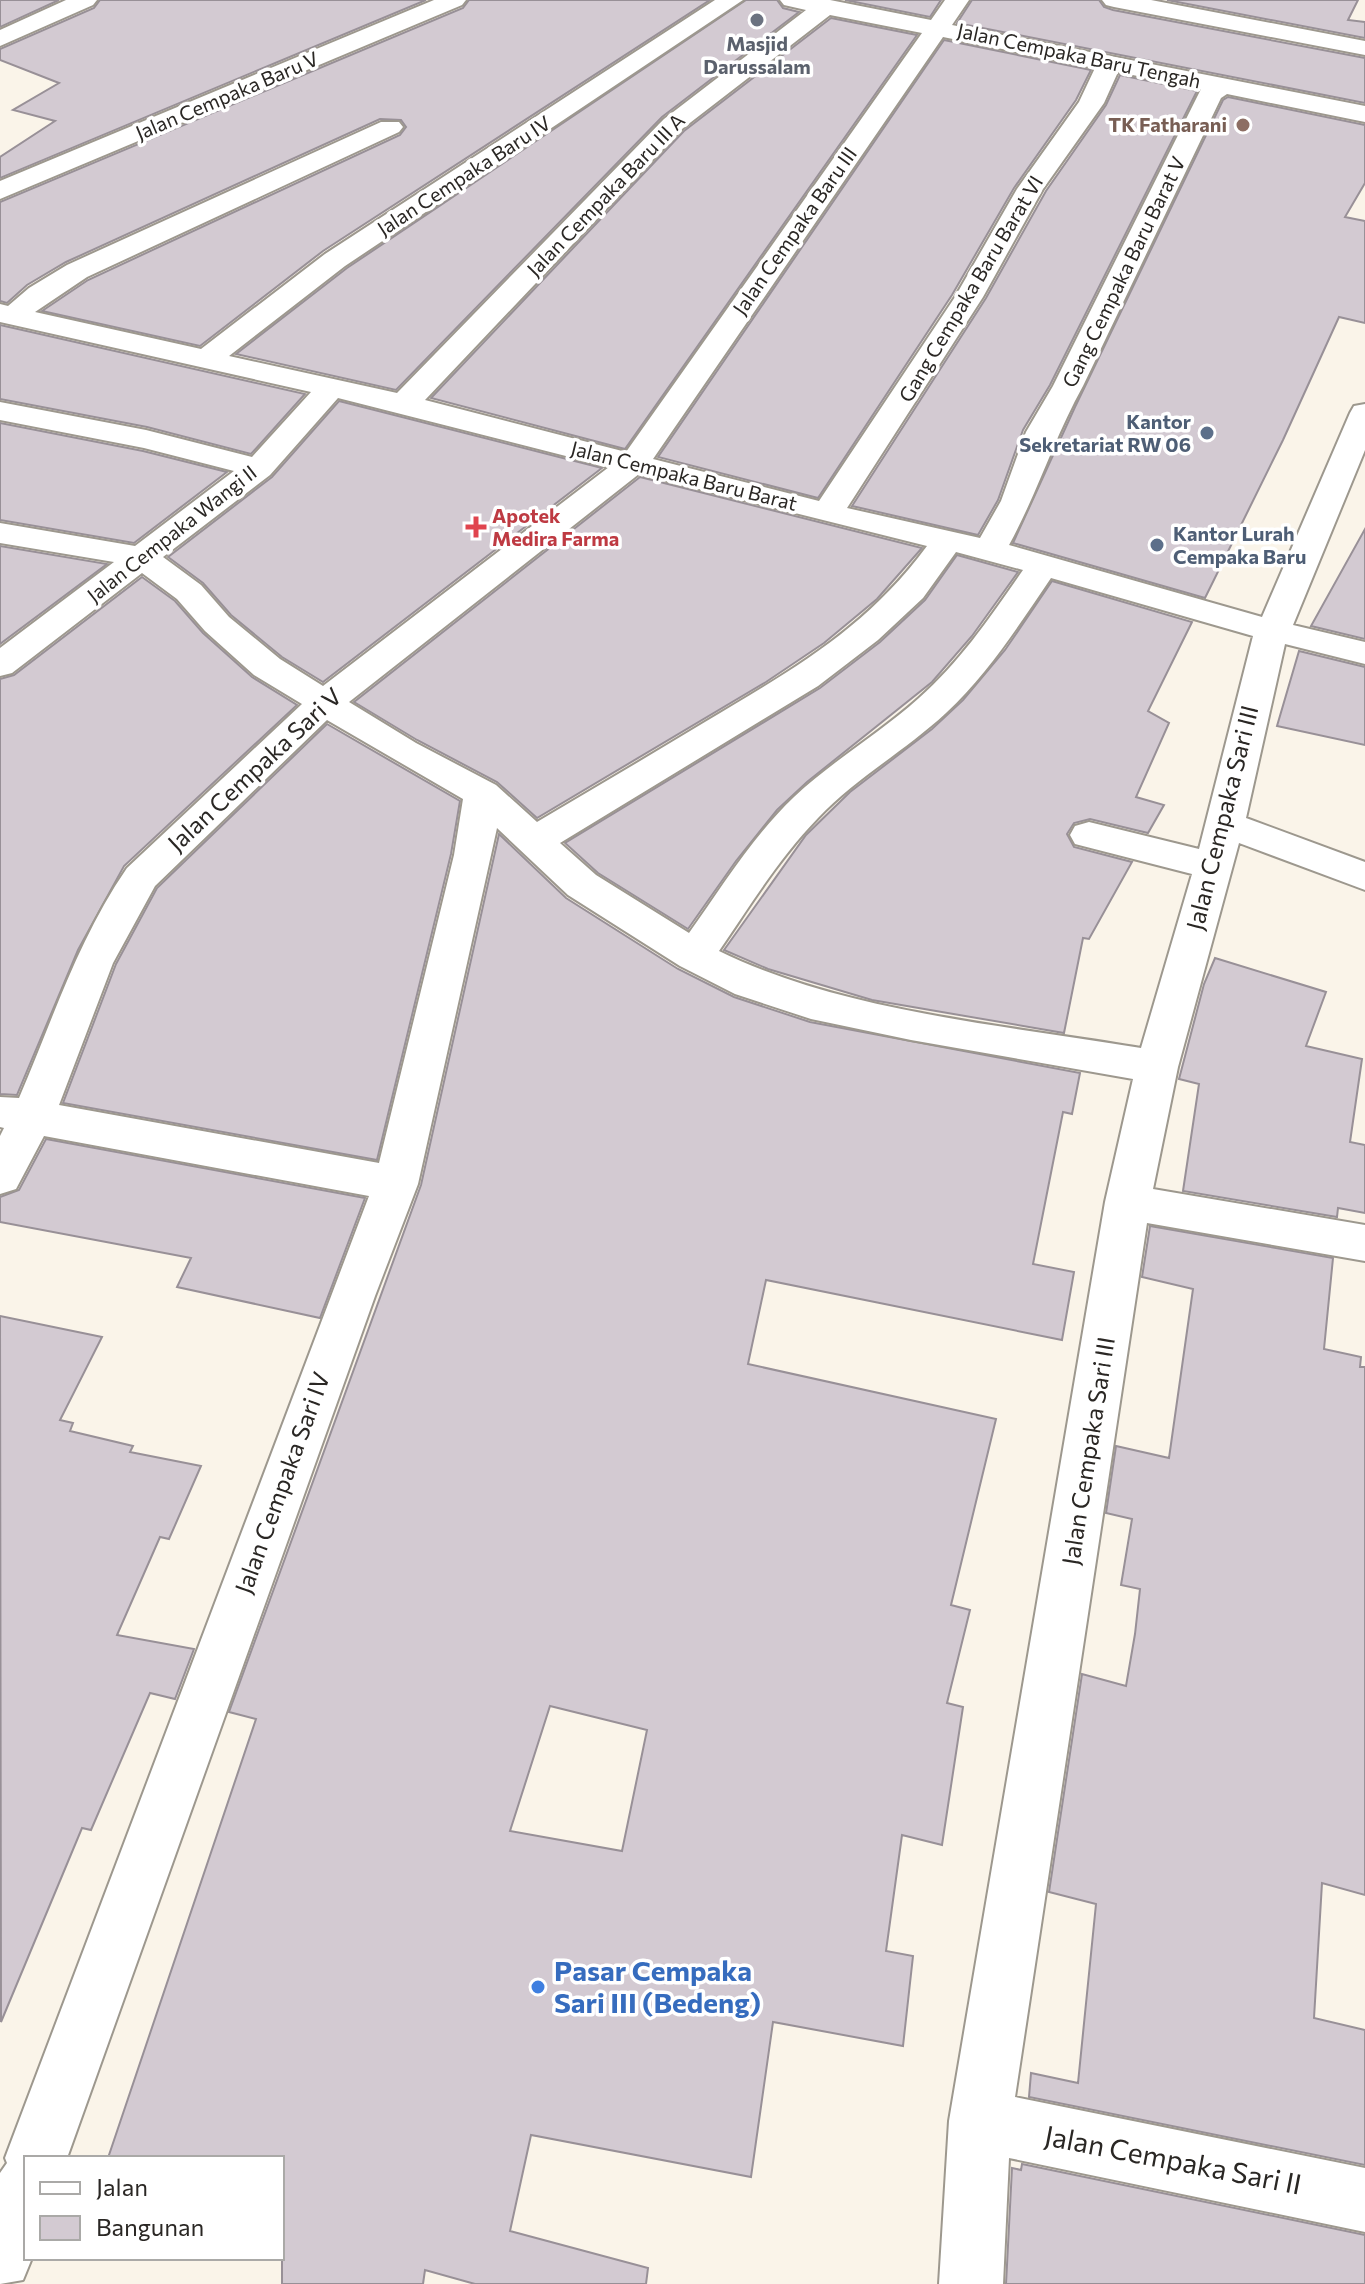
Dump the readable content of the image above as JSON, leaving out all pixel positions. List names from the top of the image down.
{
  "streets": {
    "street": [
      "Jalan Cempaka Baru Tengah",
      "Jalan Cempaka Baru V",
      "Jalan Cempaka Baru IV",
      "Jalan Cempaka Baru III A",
      "Jalan Cempaka Baru III",
      "Gang Cempaka Baru Barat V",
      "Gang Cempaka Baru Barat VI",
      "Jalan Cempaka Baru Barat",
      "Jalan Cempaka Wangi II",
      "Jalan Cempaka Sari V",
      "Jalan Cempaka Sari III",
      "Jalan Cempaka Sari IV",
      "Jalan Cempaka Sari II"
    ]
  },
  "crossings": [
    ["Jalan Cempaka Baru Tengah", "Jalan Cempaka Baru III A"],
    ["Jalan Cempaka Baru Tengah", "Jalan Cempaka Baru III"],
    ["Jalan Cempaka Baru Tengah", "Gang Cempaka Baru Barat V"],
    ["Jalan Cempaka Baru Tengah", "Gang Cempaka Baru Barat VI"],
    ["Jalan Cempaka Baru IV", "Jalan Cempaka Baru Barat"],
    ["Jalan Cempaka Baru III A", "Jalan Cempaka Baru Barat"],
    ["Jalan Cempaka Baru III", "Jalan Cempaka Baru Barat"],
    ["Jalan Cempaka Baru III", "Jalan Cempaka Sari V"],
    ["Gang Cempaka Baru Barat V", "Jalan Cempaka Baru Barat"],
    ["Gang Cempaka Baru Barat VI", "Jalan Cempaka Baru Barat"],
    ["Jalan Cempaka Baru Barat", "Jalan Cempaka Wangi II"],
    ["Jalan Cempaka Baru Barat", "Jalan Cempaka Sari V"],
    ["Jalan Cempaka Baru Barat", "Jalan Cempaka Sari III"],
    ["Jalan Cempaka Sari III", "Jalan Cempaka Sari II"]
  ],
  "places": {
    "other": [
      "Masjid Darussalam",
      "TK Fatharani",
      "Kantor Sekretariat RW 06",
      "Kantor Lurah Cempaka Baru",
      "Pasar Cempaka Sari III (Bedeng)"
    ],
    "health": ["Apotek Medira Farma"]
  },
  "legend": ["Jalan", "Bangunan"]
}
